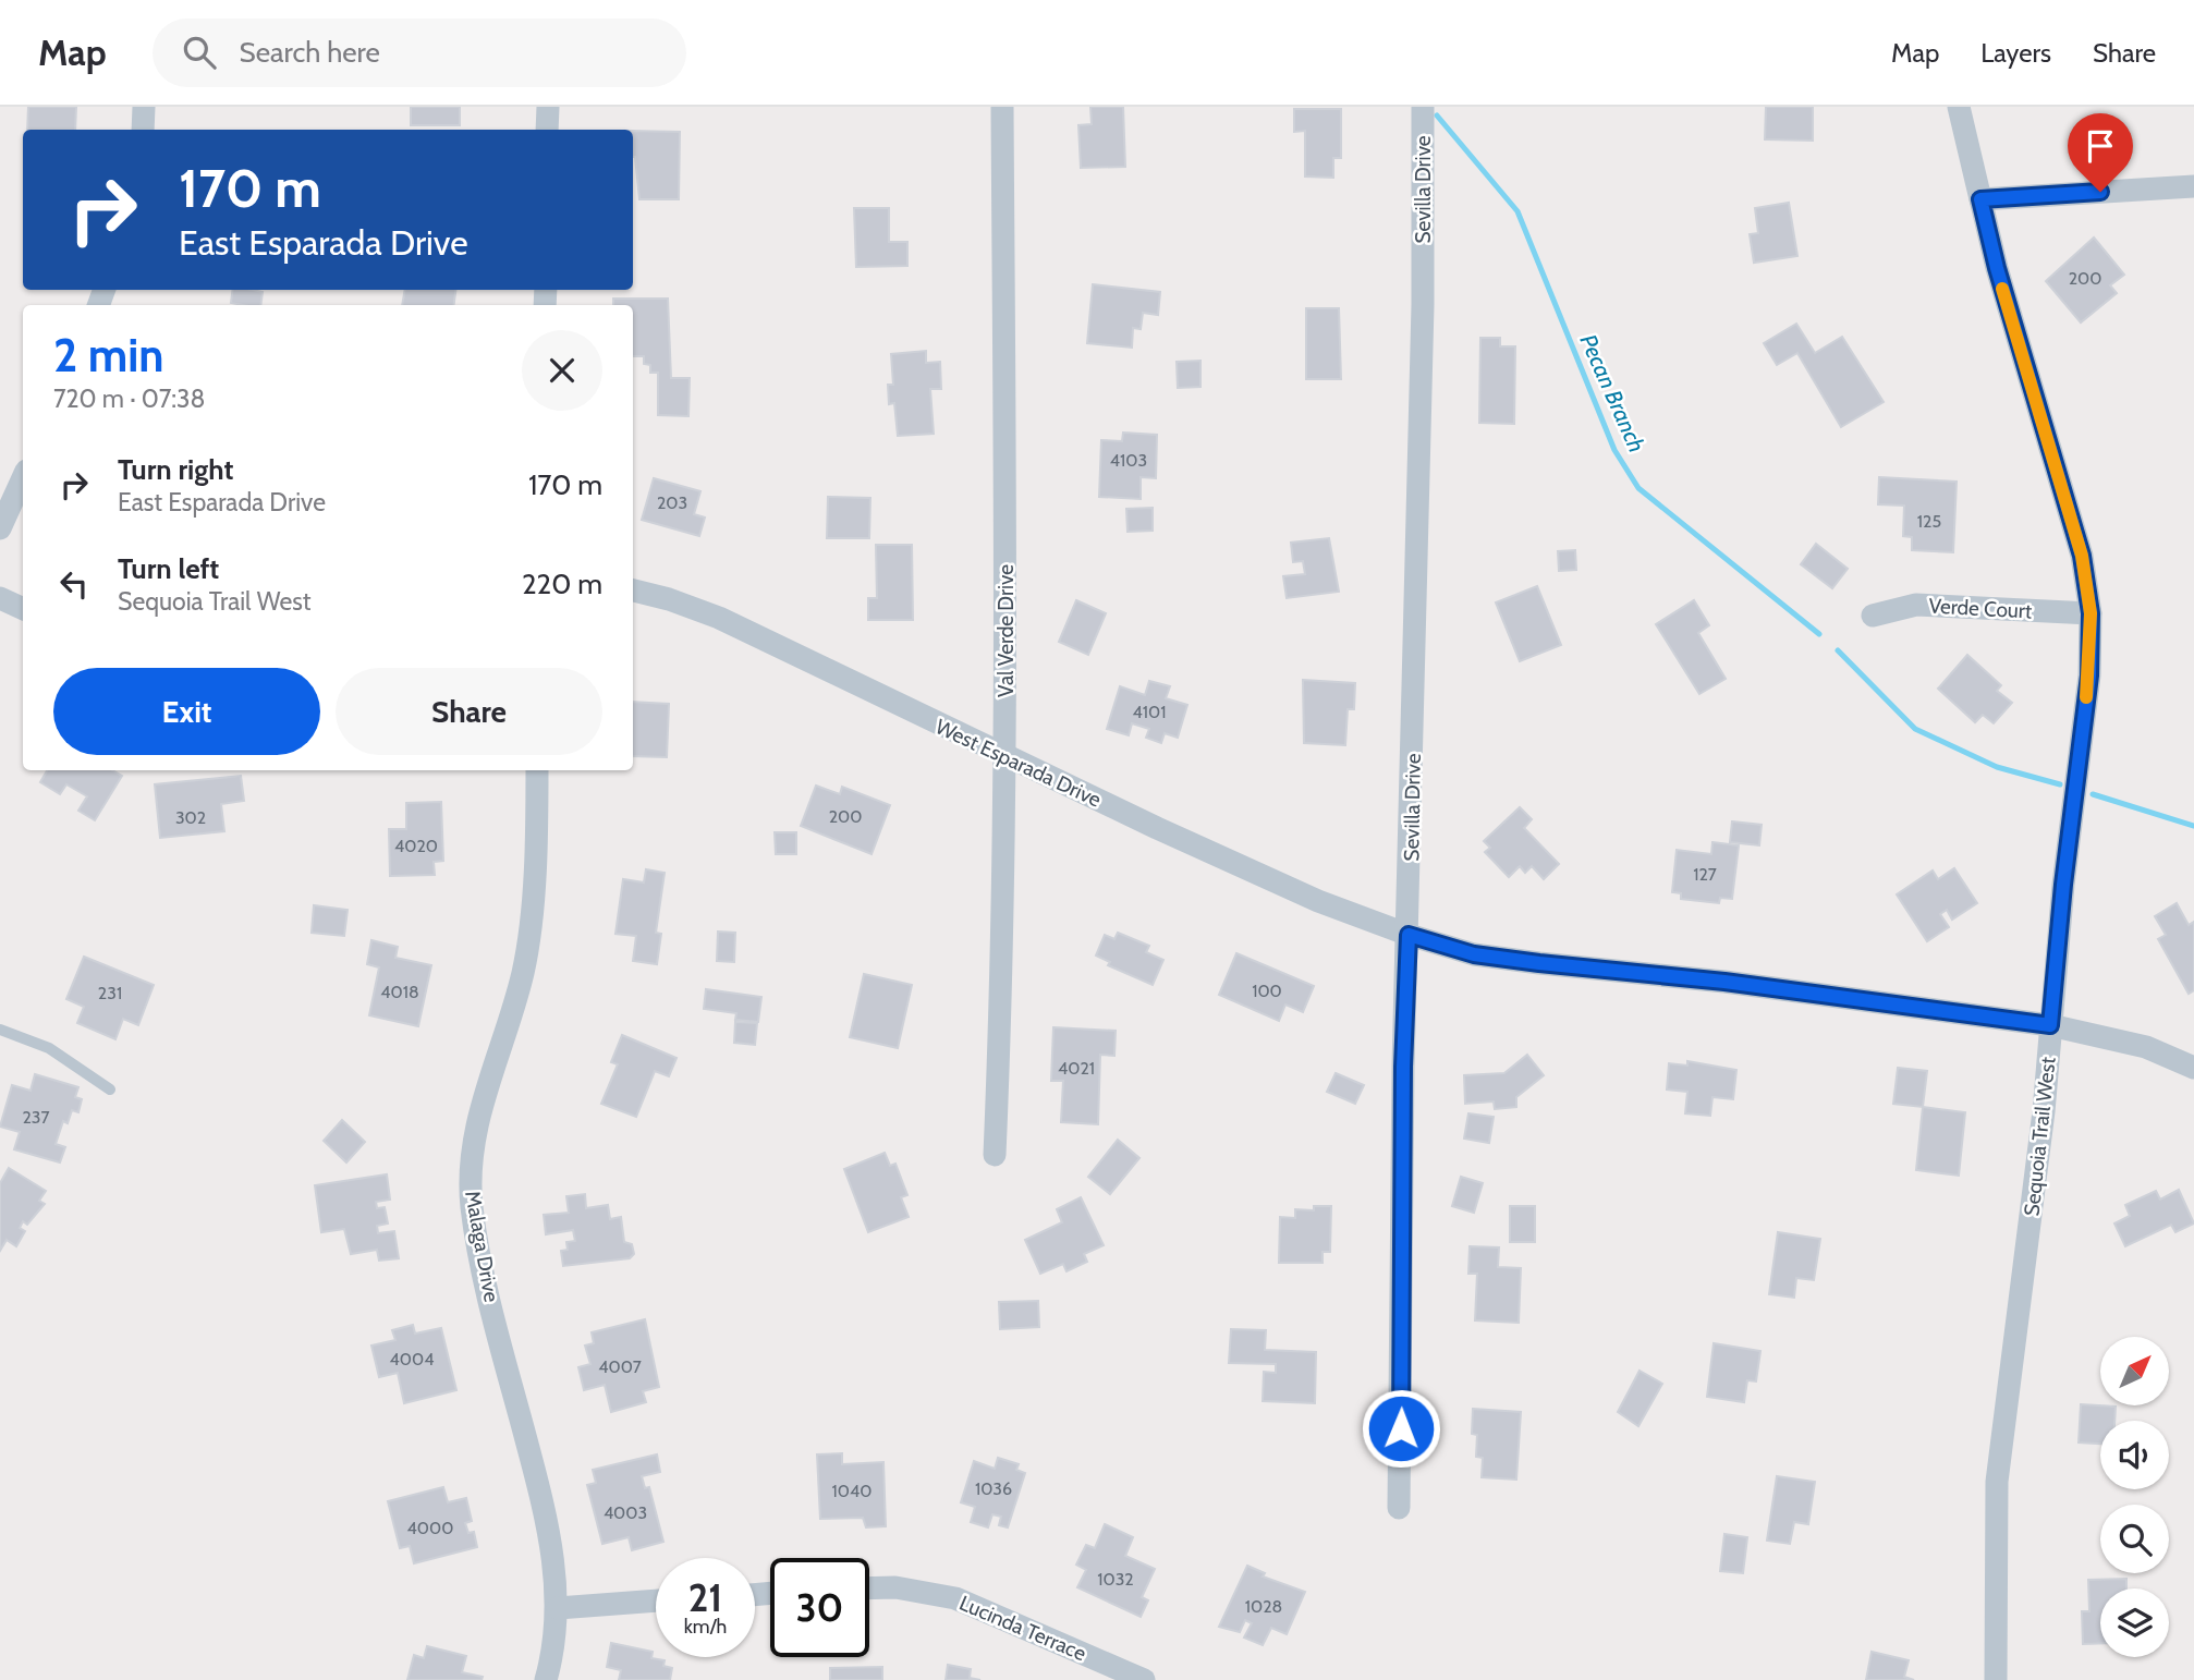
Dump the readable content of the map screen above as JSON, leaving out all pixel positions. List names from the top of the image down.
{
  "streets": {
    "street": [
      "Sevilla Drive",
      "Verde Court",
      "Val Verde Drive",
      "West Esparada Drive",
      "Sequoia Trail West",
      "Malaga Drive",
      "Lucinda Terrace"
    ]
  },
  "crossings": [
    ["Sevilla Drive", "West Esparada Drive"],
    ["Verde Court", "Sequoia Trail West"],
    ["Val Verde Drive", "West Esparada Drive"],
    ["West Esparada Drive", "Sequoia Trail West"]
  ],
  "water": ["Pecan Branch"],
  "house_numbers": [
    "200",
    "4103",
    "203",
    "125",
    "4101",
    "200",
    "302",
    "4020",
    "127",
    "100",
    "4018",
    "231",
    "4021",
    "237",
    "4004",
    "4007",
    "1036",
    "1040",
    "4003",
    "4000",
    "1032",
    "1028"
  ],
  "north": "top right",
  "page": {
    "header": "Map",
    "search": "Search here",
    "nav": ["Map", "Layers", "Share"],
    "turn": ["170 m", "East Esparada Drive"],
    "heading": ["2 min", "720 m · 07:38"],
    "list": [
      {
        "name": "Turn right",
        "note": "East Esparada Drive",
        "value": "170 m"
      },
      {
        "name": "Turn left",
        "note": "Sequoia Trail West",
        "value": "220 m"
      }
    ],
    "buttons": ["Exit", "Share"],
    "speed": "21 km/h",
    "limit": "30"
  }
}
